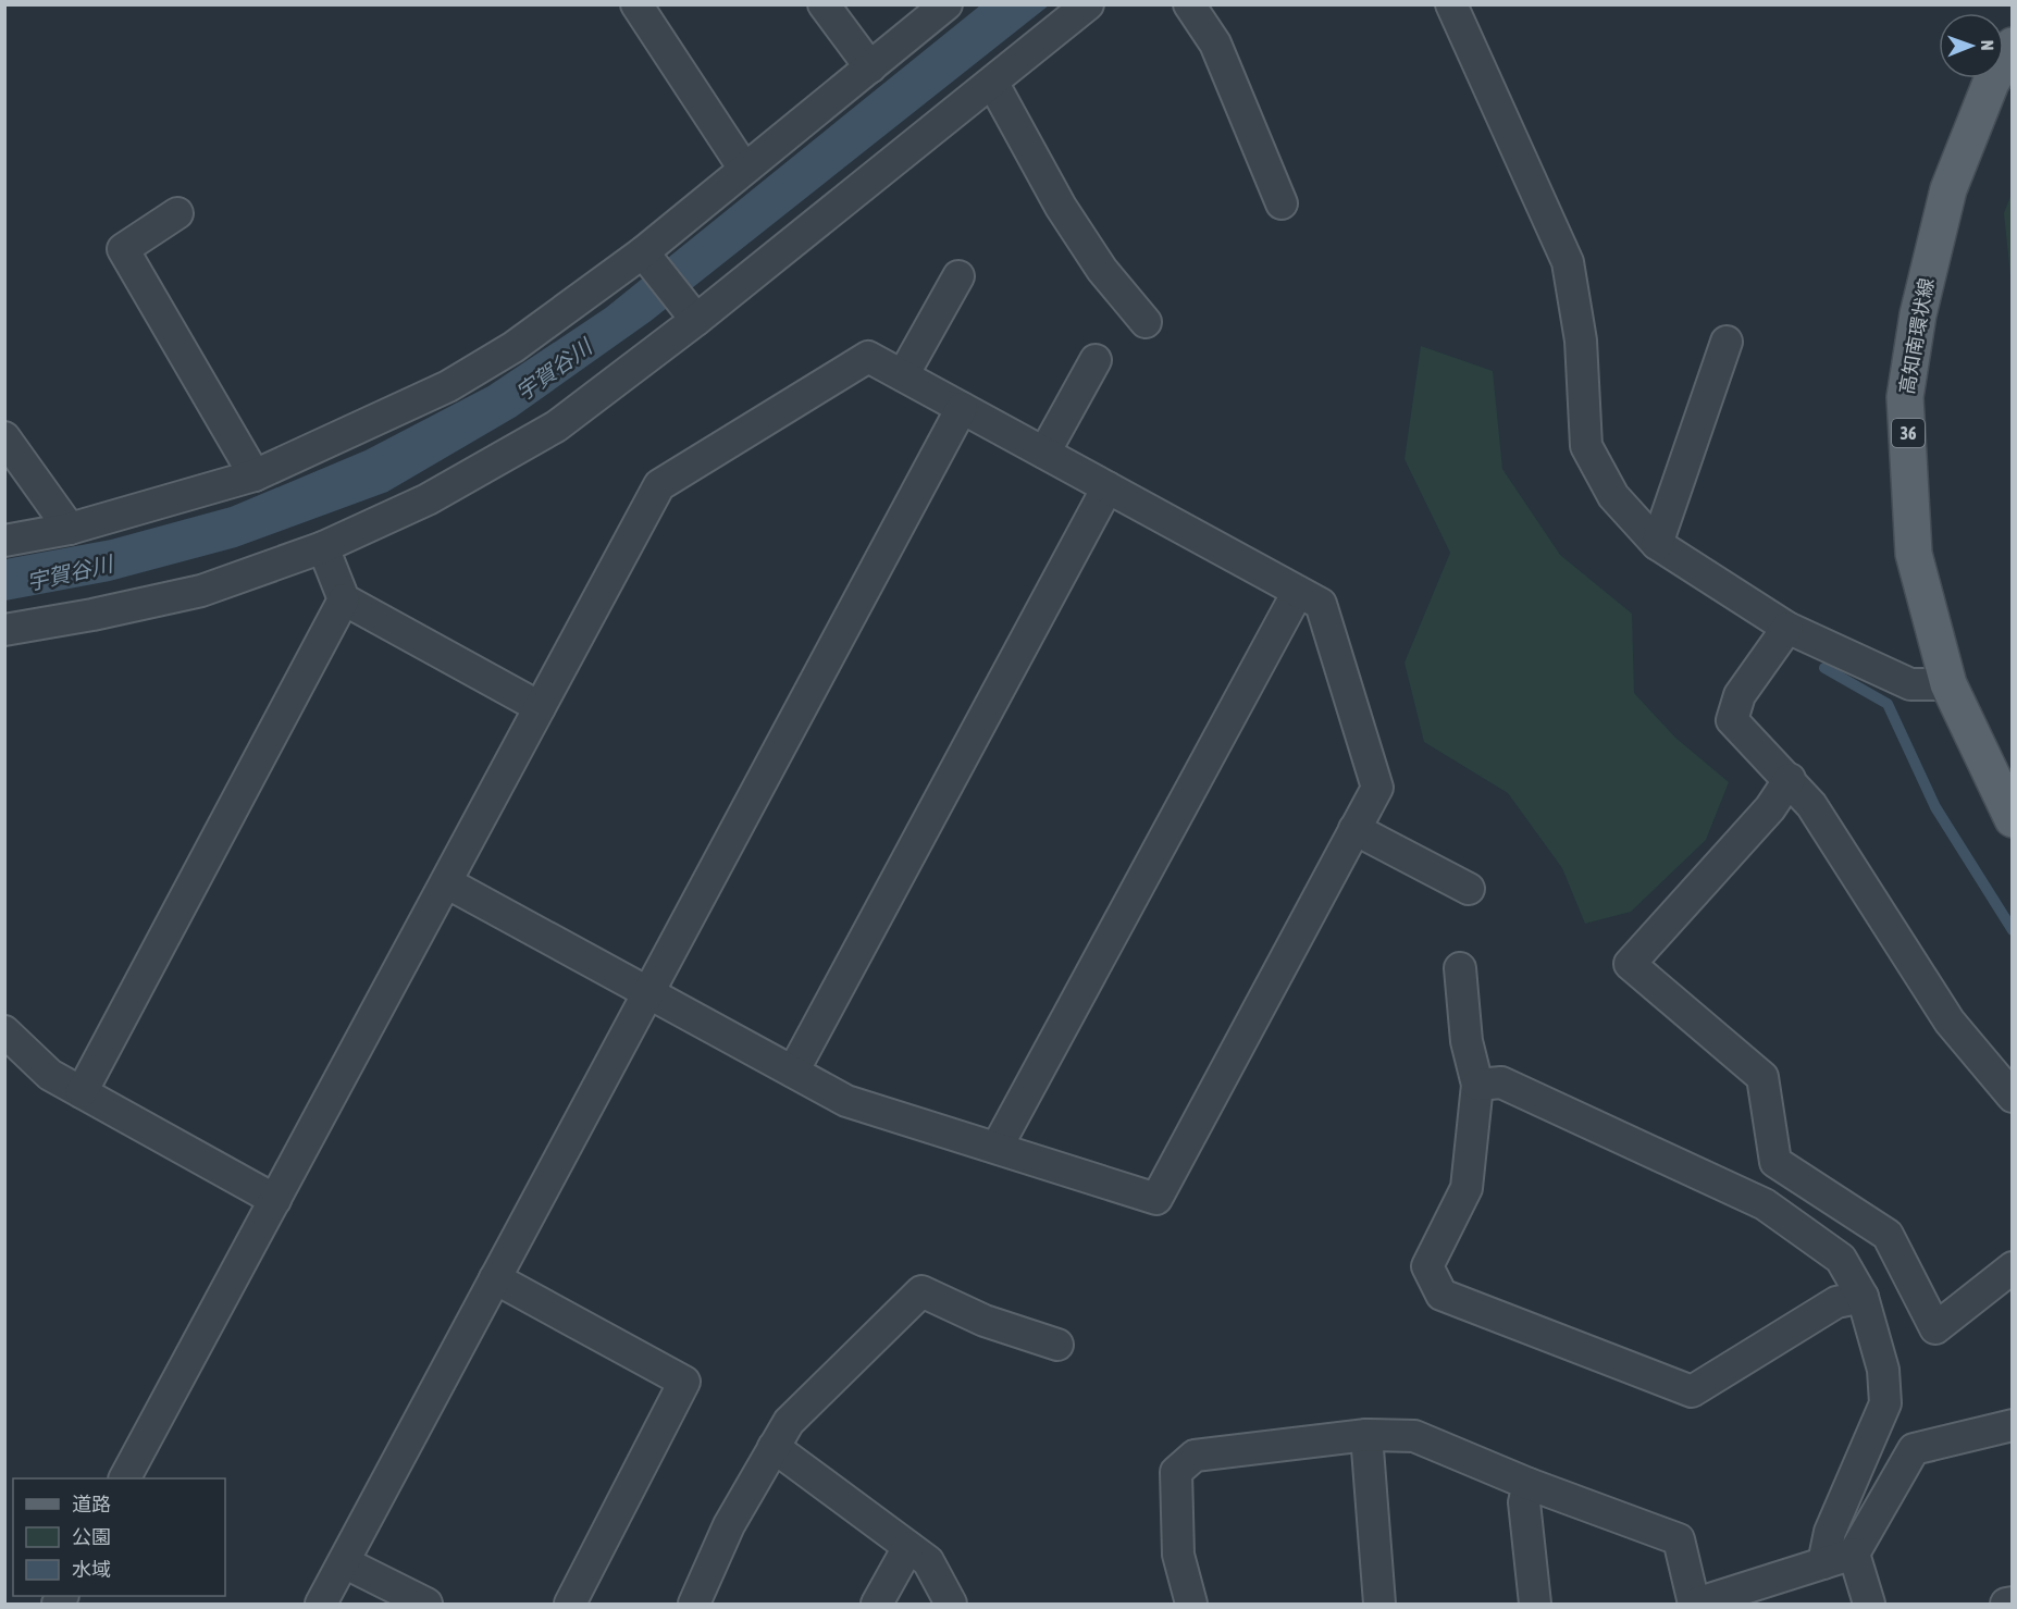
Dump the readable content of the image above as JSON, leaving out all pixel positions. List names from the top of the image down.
{
  "streets": {
    "main road": ["高知南環状線", "36"]
  },
  "water": ["宇賀谷川"],
  "legend": ["道路", "公園", "水域"],
  "north": "right"
}
